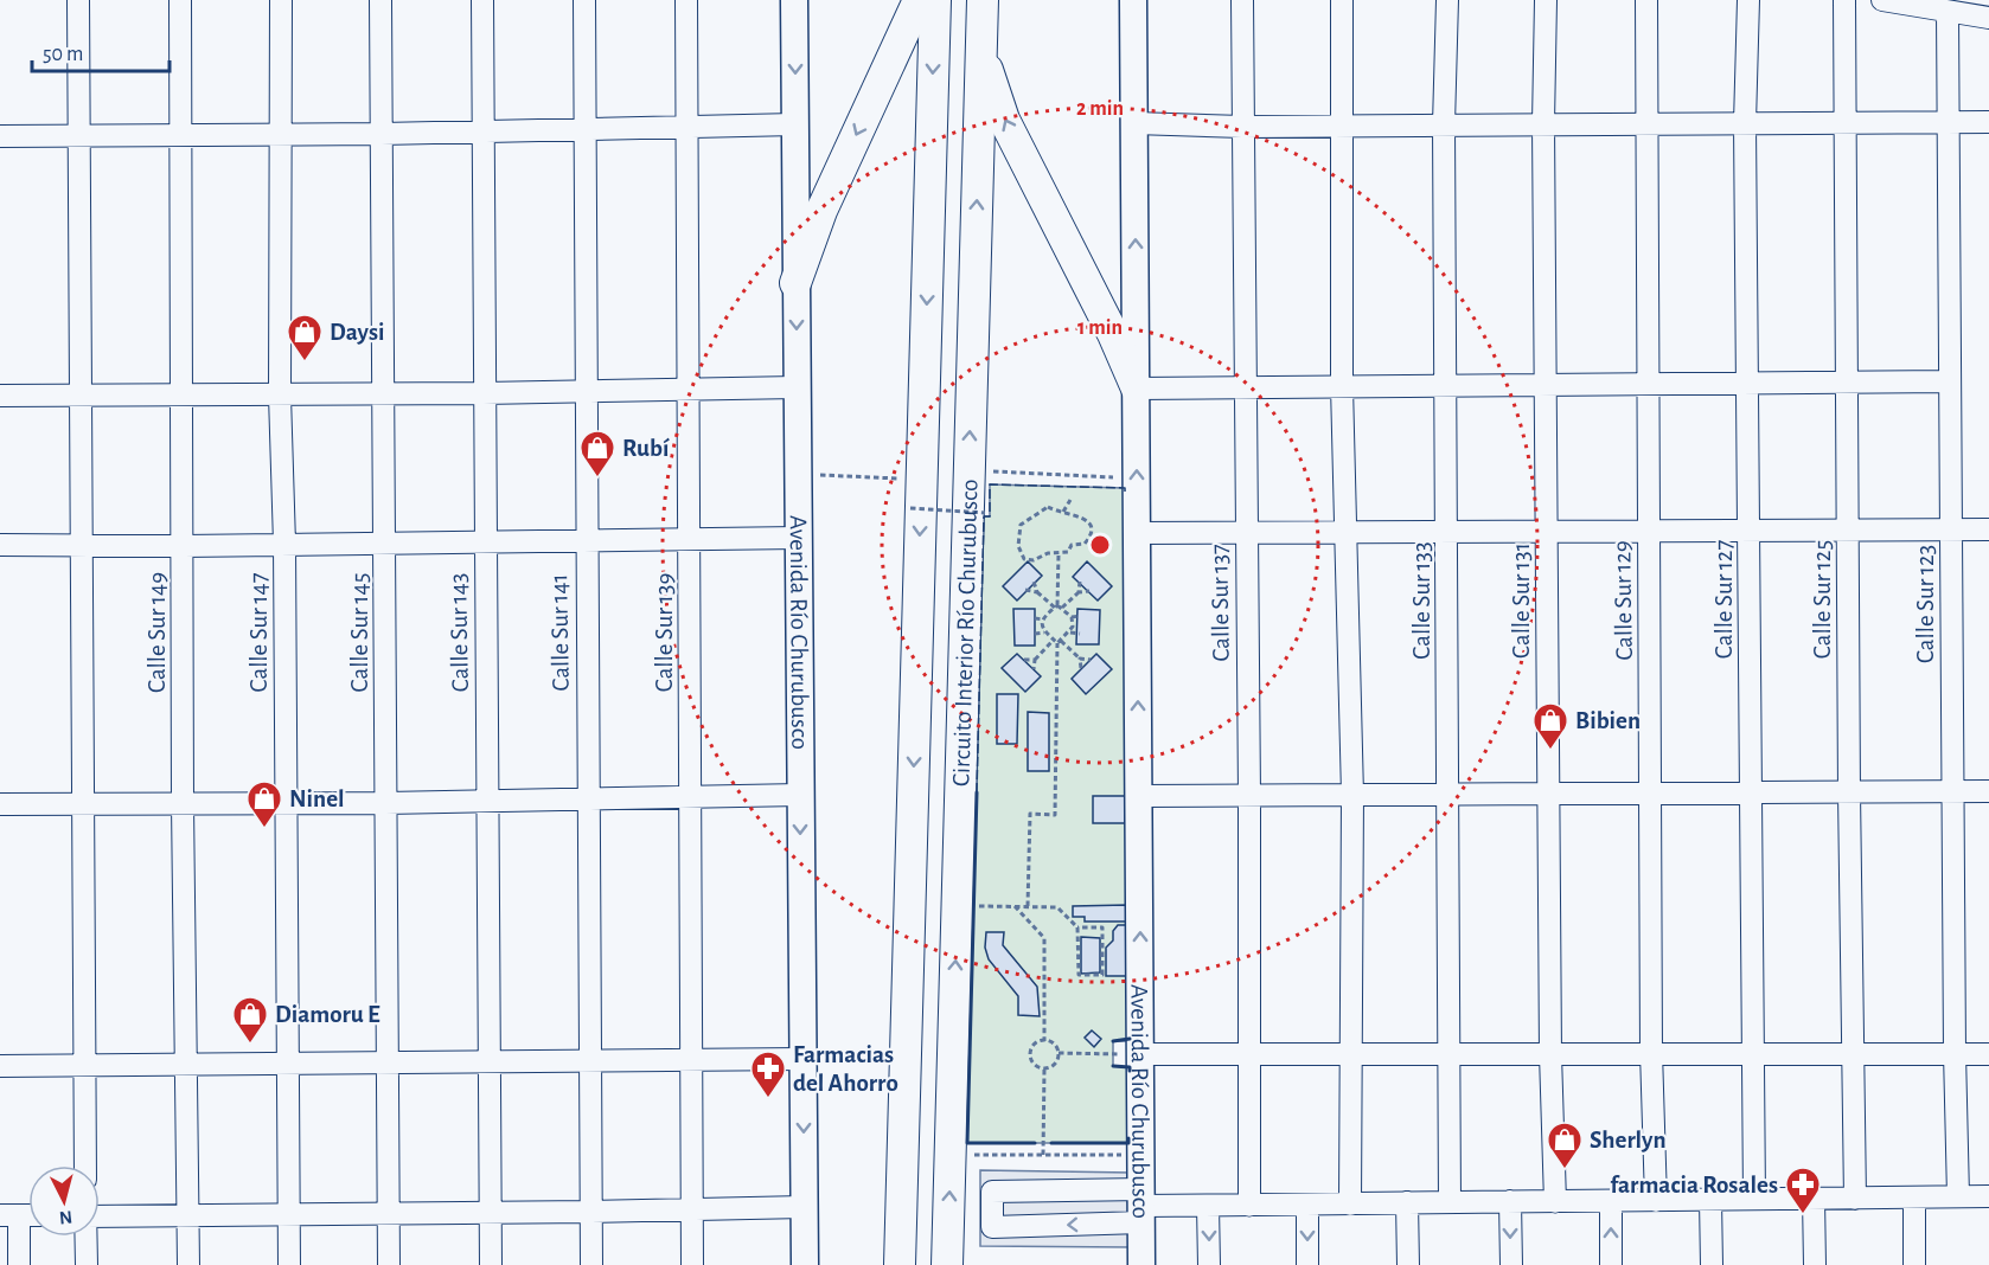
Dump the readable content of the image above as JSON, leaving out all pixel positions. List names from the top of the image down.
{
  "streets": {
    "highway": ["Circuito Interior Río Churubusco"],
    "main road": ["Avenida Río Churubusco"],
    "street": [
      "Calle Sur 127",
      "Calle Sur 125",
      "Calle Sur 133",
      "Calle Sur 131",
      "Calle Sur 129",
      "Calle Sur 137",
      "Calle Sur 123",
      "Calle Sur 149",
      "Calle Sur 147",
      "Calle Sur 145",
      "Calle Sur 143",
      "Calle Sur 141",
      "Calle Sur 139"
    ]
  },
  "places": {
    "shop": [
      "Daysi",
      "Rubí",
      "Bibien",
      "Ninel",
      "Diamoru E",
      "Sherlyn"
    ],
    "pharmacy": ["Farmacias del Ahorro", "farmacia Rosales"]
  },
  "scale_bar": "50 m",
  "north": "bottom",
  "rings": ["2 min", "1 min"]
}
